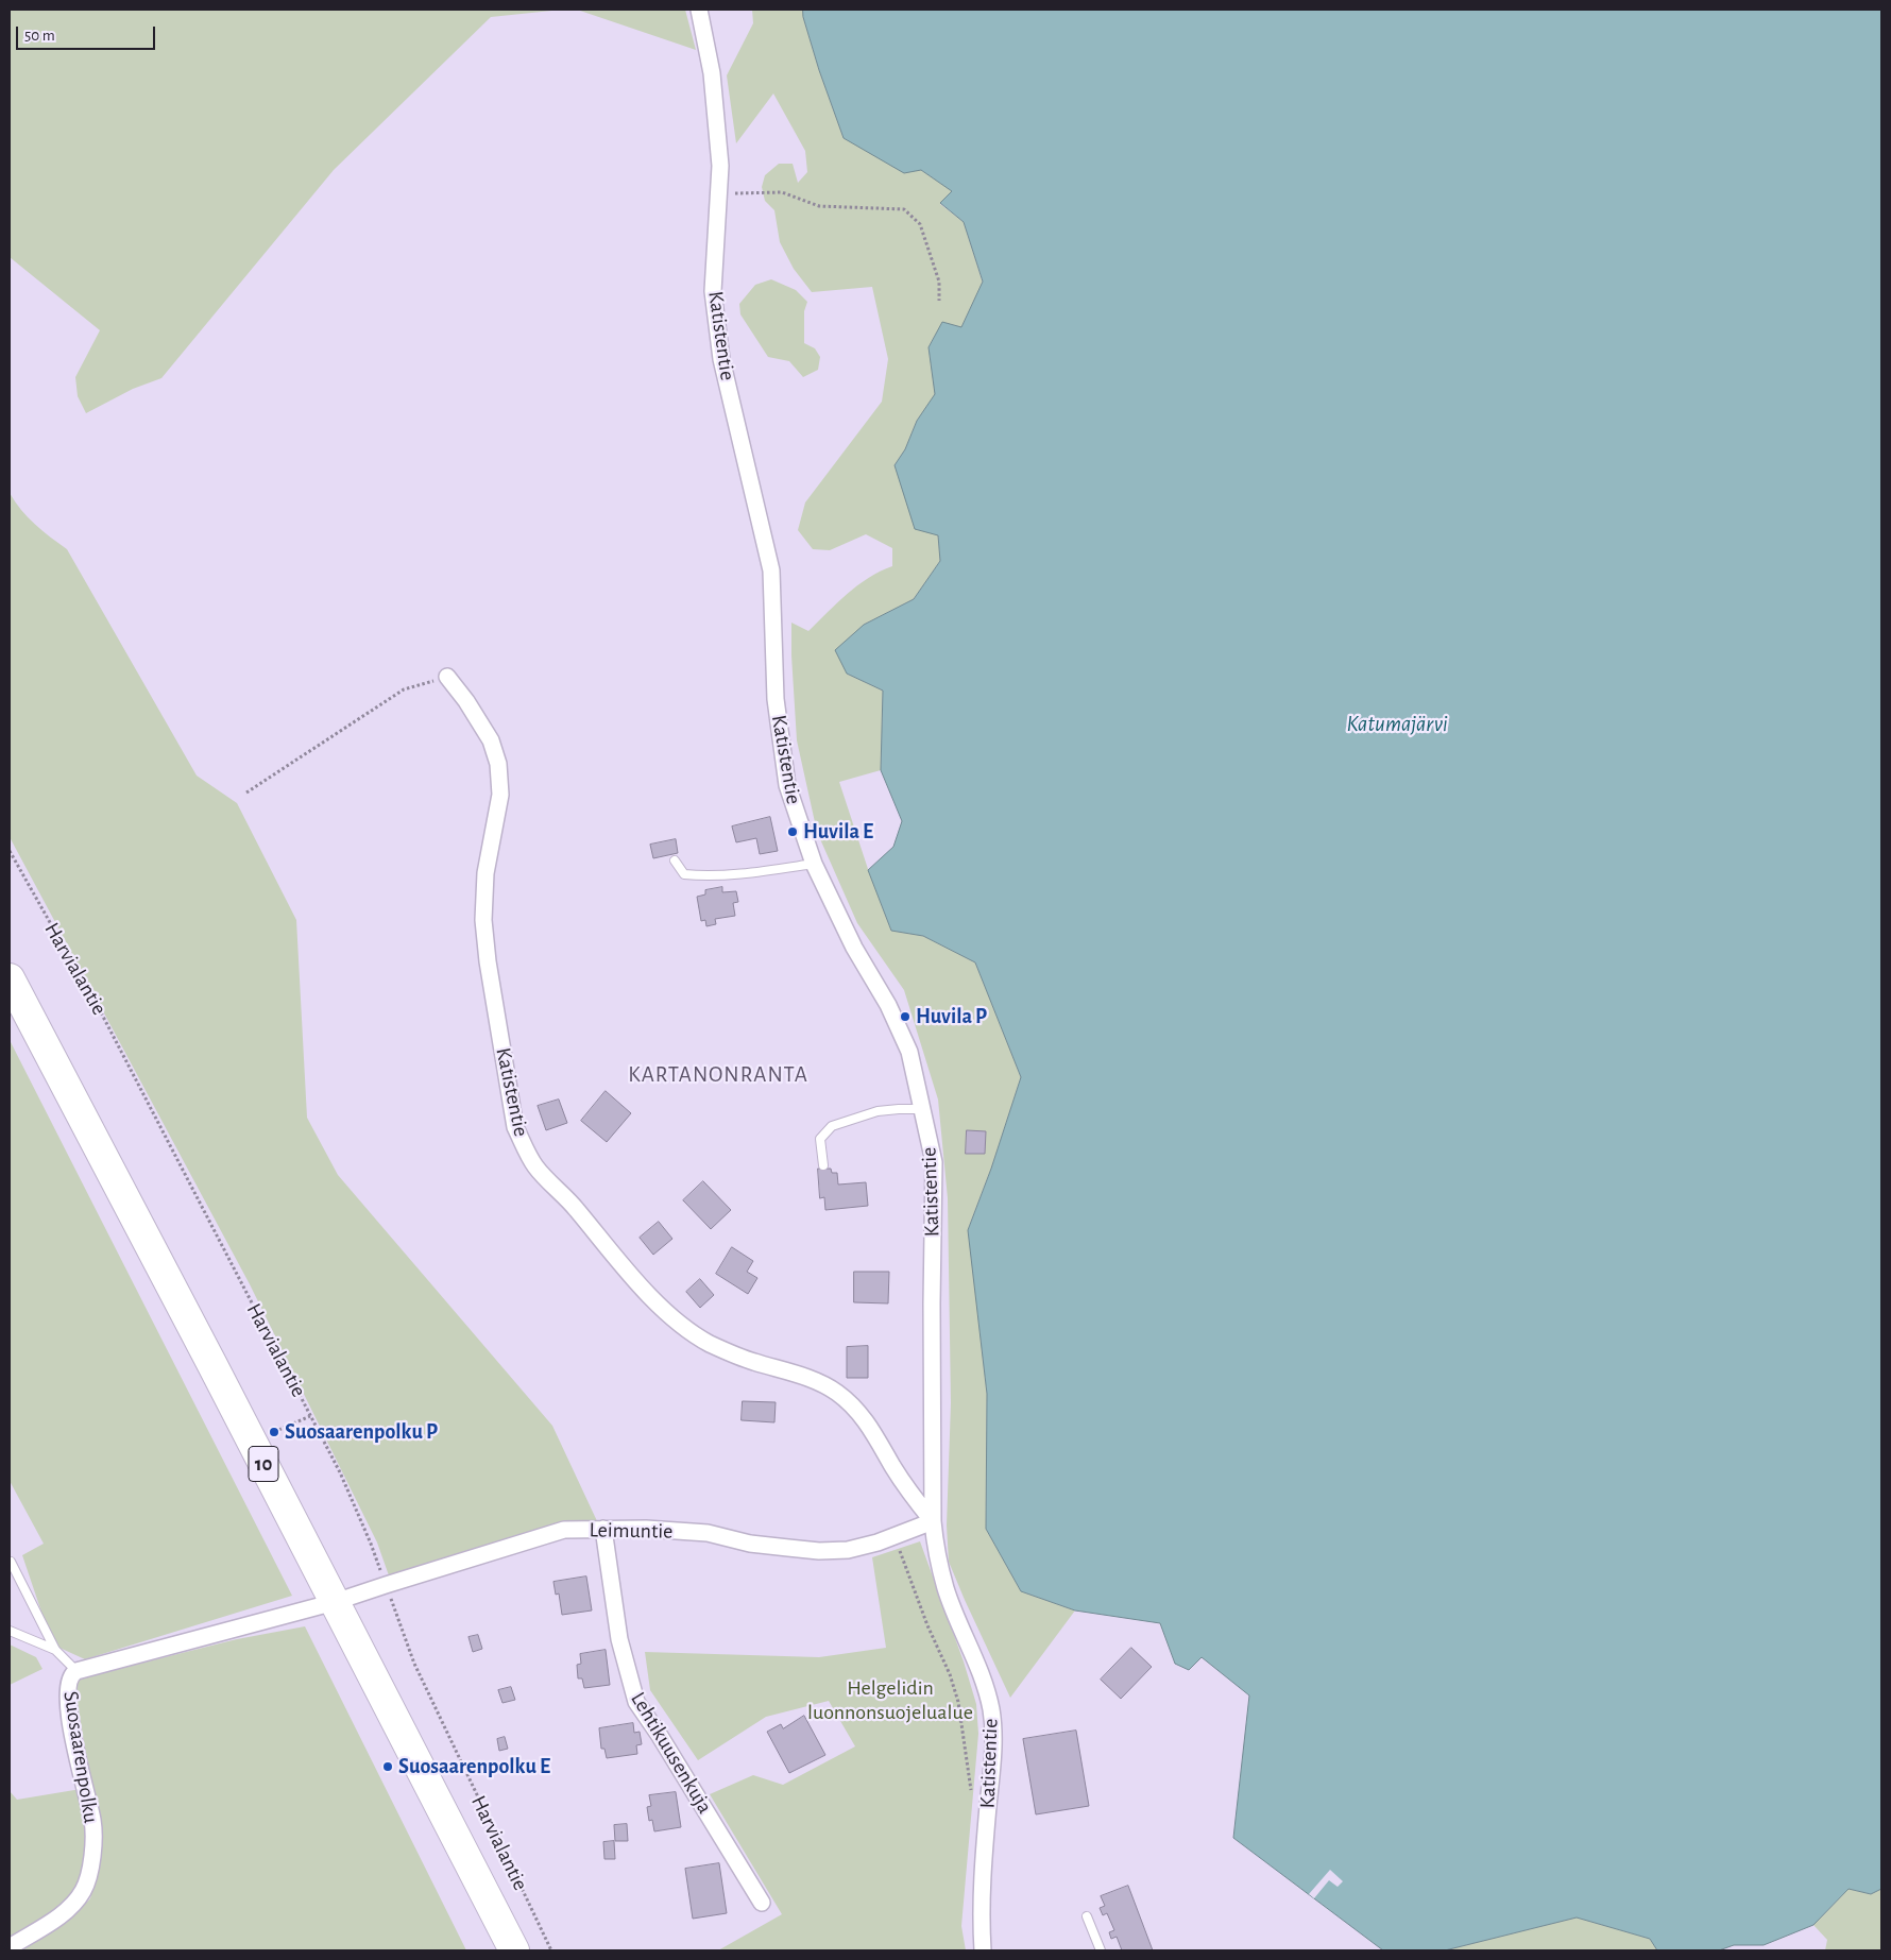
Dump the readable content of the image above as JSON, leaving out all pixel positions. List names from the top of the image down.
{
  "streets": {
    "highway": ["Harvialantie", "10"],
    "street": [
      "Katistentie",
      "Leimuntie",
      "Lehtikuusenkuja",
      "Suosaarenpolku"
    ]
  },
  "crossings": [
    ["Katistentie", "Leimuntie"],
    ["Harvialantie", "Leimuntie"],
    ["Harvialantie", "Suosaarenpolku"],
    ["Leimuntie", "Lehtikuusenkuja"],
    ["Leimuntie", "Suosaarenpolku"]
  ],
  "districts": ["KARTANONRANTA"],
  "water": ["Katumajärvi"],
  "parks": ["Helgelidin luonnonsuojelualue"],
  "places": [
    "Huvila E",
    "Huvila P",
    "Suosaarenpolku P",
    "Suosaarenpolku E"
  ],
  "scale_bar": "50 m"
}
